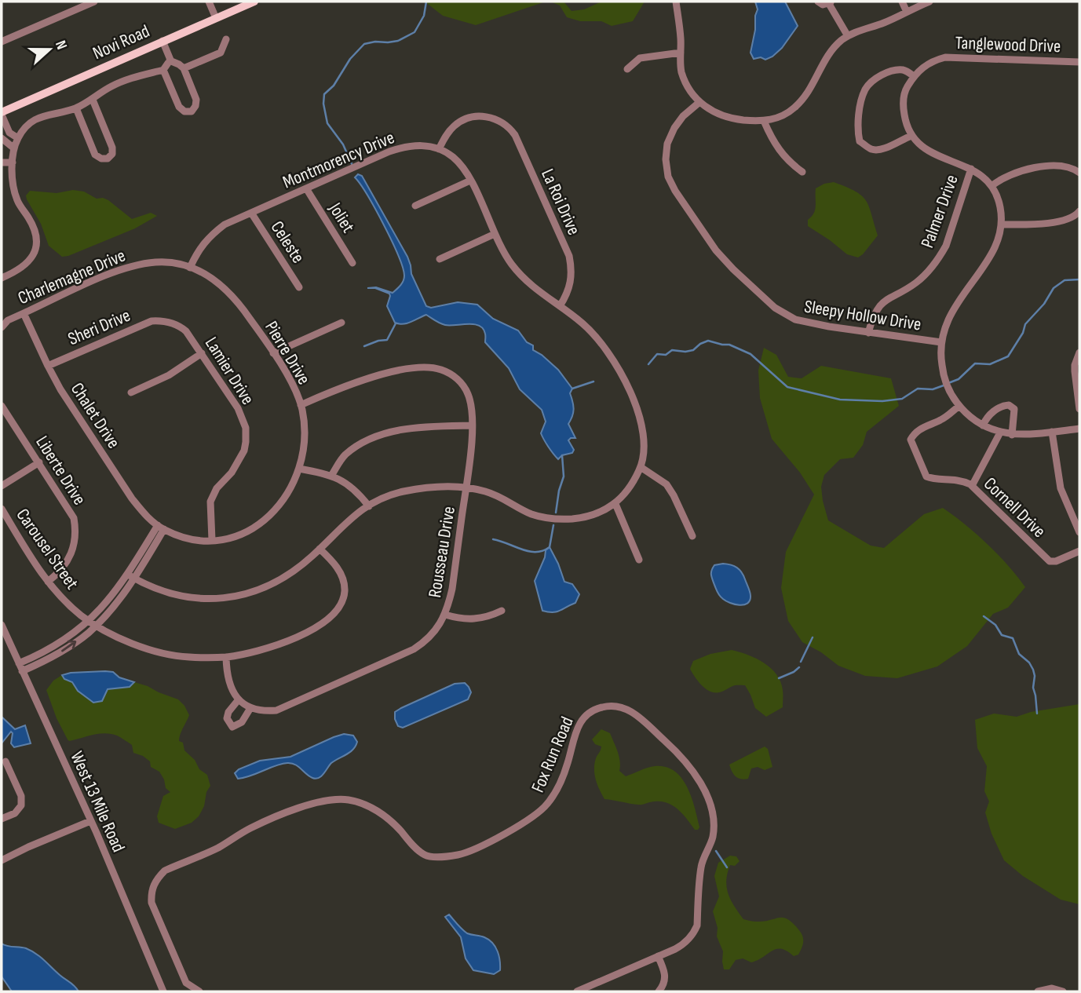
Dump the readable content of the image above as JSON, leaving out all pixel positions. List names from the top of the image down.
{
  "streets": {
    "main road": ["Novi Road"],
    "street": [
      "Tanglewood Drive",
      "Montmorency Drive",
      "La Roi Drive",
      "Palmer Drive",
      "Joliet",
      "Celeste",
      "Charlemagne Drive",
      "Sleepy Hollow Drive",
      "Sheri Drive",
      "Pierre Drive",
      "Lamier Drive",
      "Chalet Drive",
      "Liberte Drive",
      "Cornell Drive",
      "Carousel Street",
      "Rousseau Drive",
      "Fox Run Road",
      "West 13 Mile Road"
    ]
  },
  "crossings": [
    ["Montmorency Drive", "Joliet"],
    ["Montmorency Drive", "Celeste"],
    ["Montmorency Drive", "Charlemagne Drive"],
    ["Montmorency Drive", "Pierre Drive"],
    ["Palmer Drive", "Sleepy Hollow Drive"],
    ["Charlemagne Drive", "Pierre Drive"],
    ["Charlemagne Drive", "Chalet Drive"],
    ["Sheri Drive", "Lamier Drive"],
    ["Sheri Drive", "Chalet Drive"],
    ["Pierre Drive", "Lamier Drive"],
    ["Pierre Drive", "Chalet Drive"],
    ["Pierre Drive", "Rousseau Drive"],
    ["Liberte Drive", "Carousel Street"]
  ],
  "north": "right"
}
